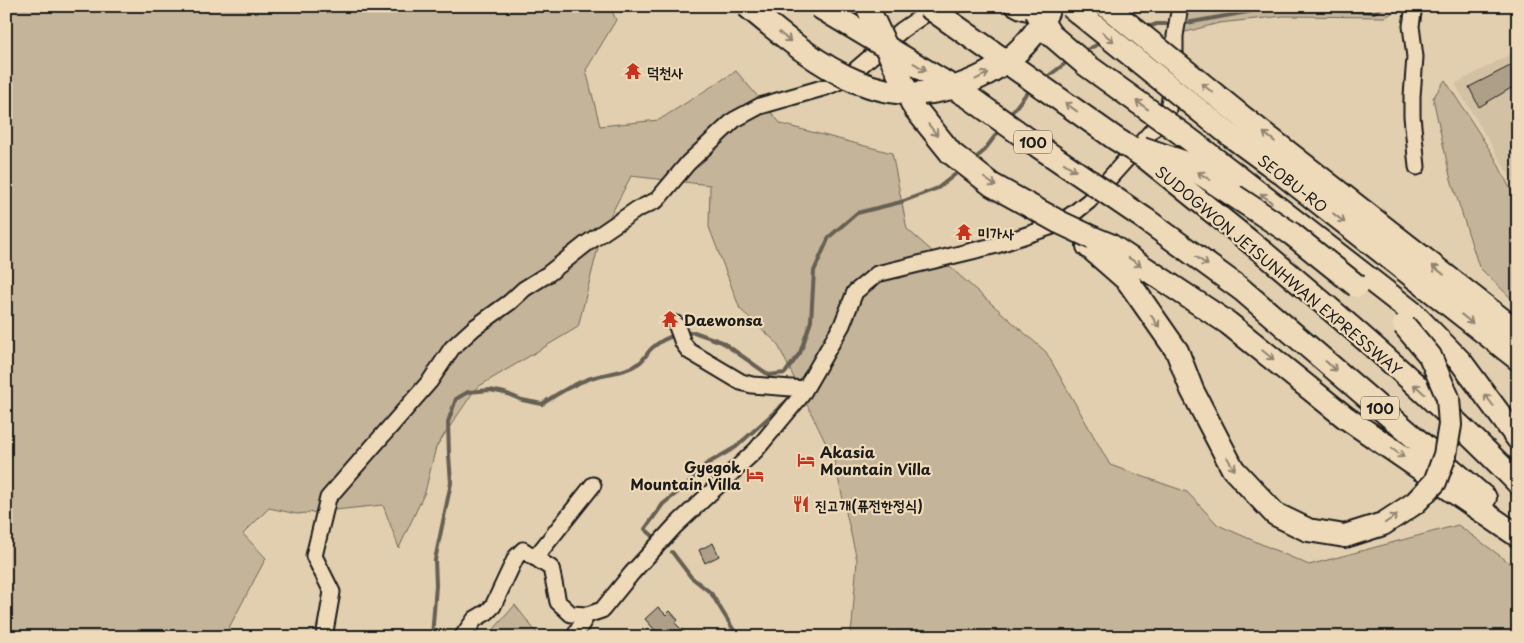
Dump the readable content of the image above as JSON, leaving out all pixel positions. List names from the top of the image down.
{
  "streets": {
    "highway": ["100", "SEOBU-RO", "SUDOGWON JE1SUNHWAN EXPRESSWAY"]
  },
  "places": {
    "temple": ["덕천사", "미가사", "Daewonsa"],
    "hotel": ["Akasia Mountain Villa", "Gyegok Mountain Villa"],
    "restaurant": ["진고개(퓨전한정식)"]
  }
}
